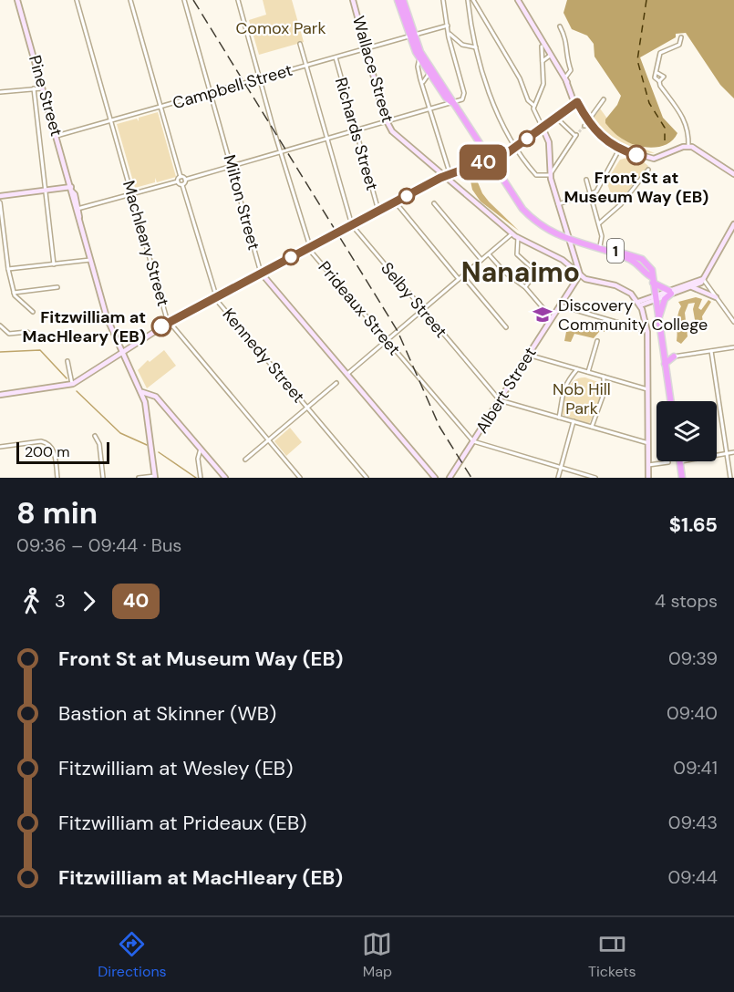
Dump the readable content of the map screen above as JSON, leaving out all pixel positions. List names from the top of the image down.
{
  "streets": {
    "highway": ["1"],
    "street": [
      "Wallace Street",
      "Campbell Street",
      "Pine Street",
      "Richards Street",
      "Milton Street",
      "Machleary Street",
      "Selby Street",
      "Prideaux Street",
      "Kennedy Street",
      "Albert Street"
    ]
  },
  "crossings": [
    ["Wallace Street", "Campbell Street"],
    ["Wallace Street", "Albert Street"],
    ["Campbell Street", "Pine Street"],
    ["Campbell Street", "Richards Street"],
    ["Campbell Street", "Milton Street"],
    ["Campbell Street", "Machleary Street"],
    ["Campbell Street", "1"],
    ["Campbell Street", "Selby Street"],
    ["Campbell Street", "Prideaux Street"],
    ["Selby Street", "Albert Street"],
    ["Prideaux Street", "Albert Street"]
  ],
  "districts": ["Nanaimo"],
  "parks": ["Comox Park", "Nob Hill Park"],
  "places": {
    "other": ["Front St at Museum Way (EB)", "Fitzwilliam at MacHleary (EB)"],
    "school or university": ["Discovery Community College"]
  },
  "lines": ["bus line 40"],
  "scale_bar": "200 m",
  "page": {
    "on_map": "40",
    "scale": "200 m",
    "heading": ["8 min", "09:36 – 09:44 · Bus", "$1.65"],
    "legs": ["3", "40", "4 stops"],
    "list": [
      {
        "name": "Front St at Museum Way (EB)",
        "value": "09:39"
      },
      {
        "name": "Bastion at Skinner (WB)",
        "value": "09:40"
      },
      {
        "name": "Fitzwilliam at Wesley (EB)",
        "value": "09:41"
      },
      {
        "name": "Fitzwilliam at Prideaux (EB)",
        "value": "09:43"
      },
      {
        "name": "Fitzwilliam at MacHleary (EB)",
        "value": "09:44"
      }
    ],
    "tabs": ["Directions", "Map", "Tickets"]
  }
}
